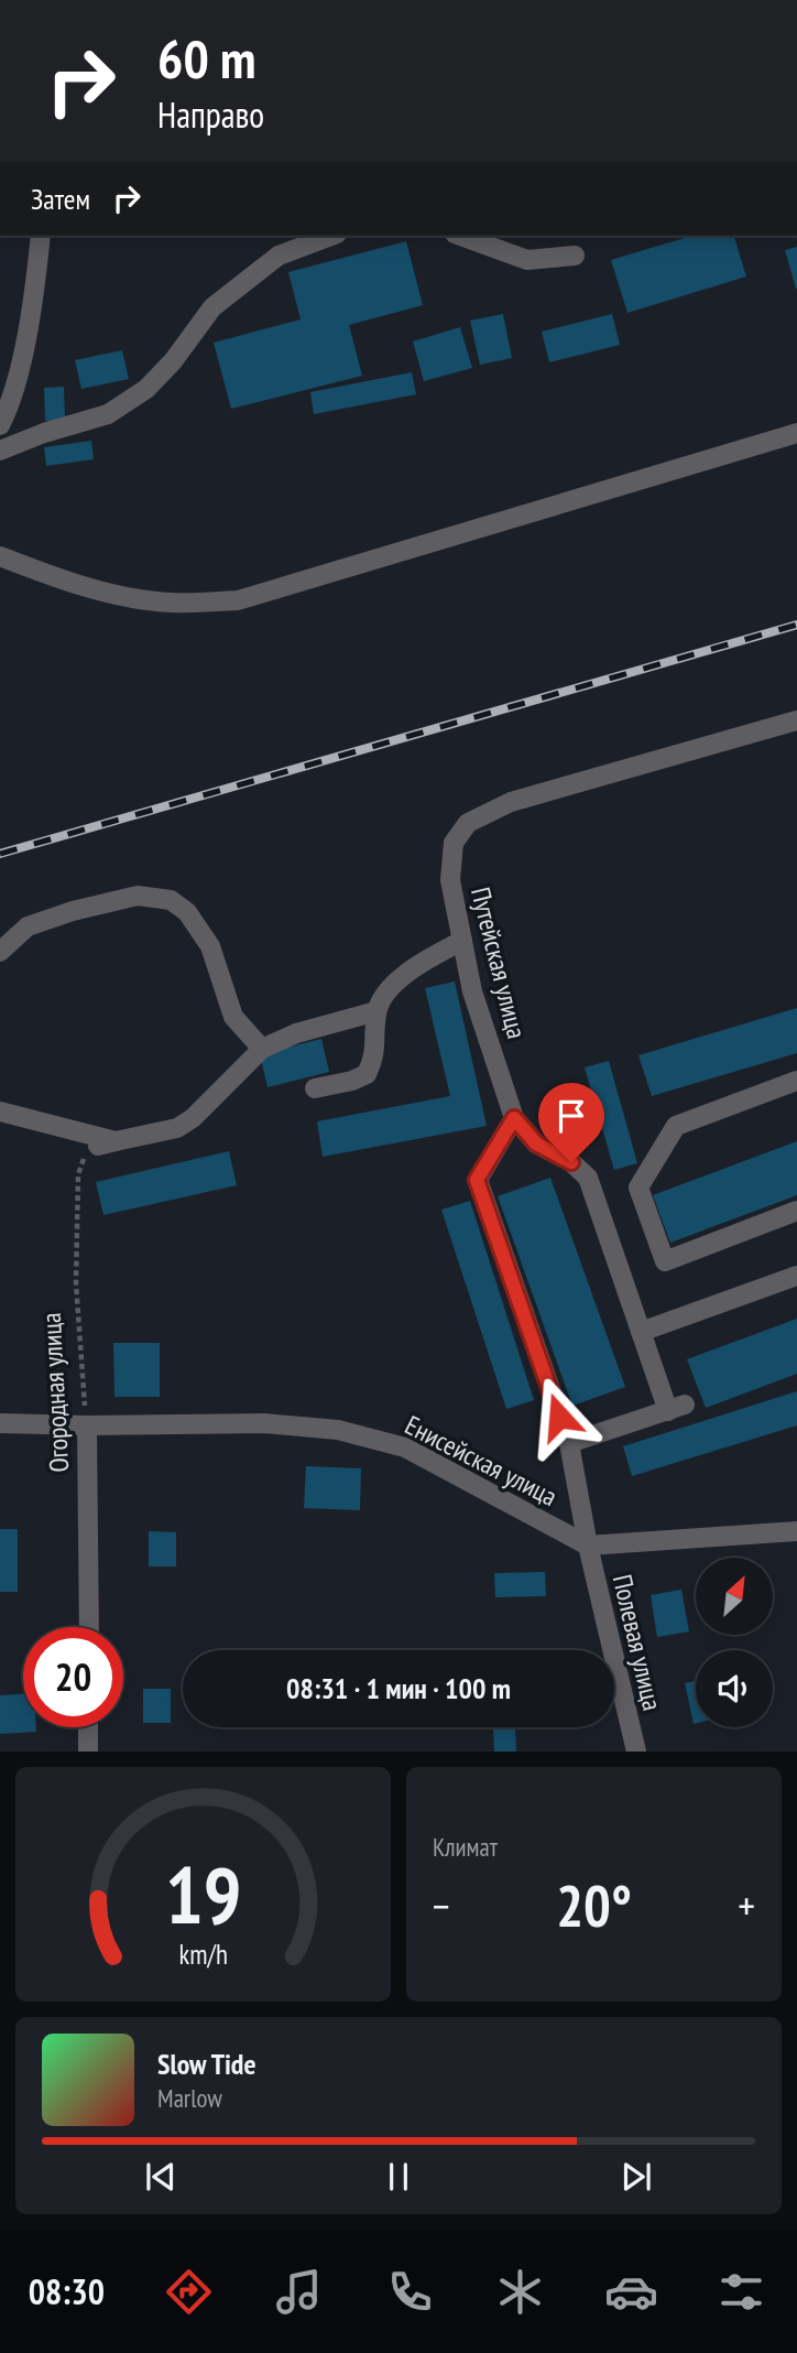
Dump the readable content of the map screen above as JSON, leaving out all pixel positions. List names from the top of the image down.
{
  "streets": {
    "street": [
      "Путейская улица",
      "Огородная улица",
      "Енисейская улица",
      "Полевая улица"
    ]
  },
  "crossings": [
    ["Путейская улица", "Полевая улица"],
    ["Огородная улица", "Енисейская улица"],
    ["Енисейская улица", "Полевая улица"]
  ],
  "north": "top right",
  "page": {
    "turn": ["60 m", "Направо"],
    "then": "Затем",
    "limit": "20",
    "trip": "08:31 · 1 мин · 100 m",
    "tile": "Климат",
    "heat": ["−", "20°", "+"],
    "song": ["Slow Tide", "Marlow"],
    "tabs": "08:30",
    "gauge": ["19", "km/h"]
  }
}
